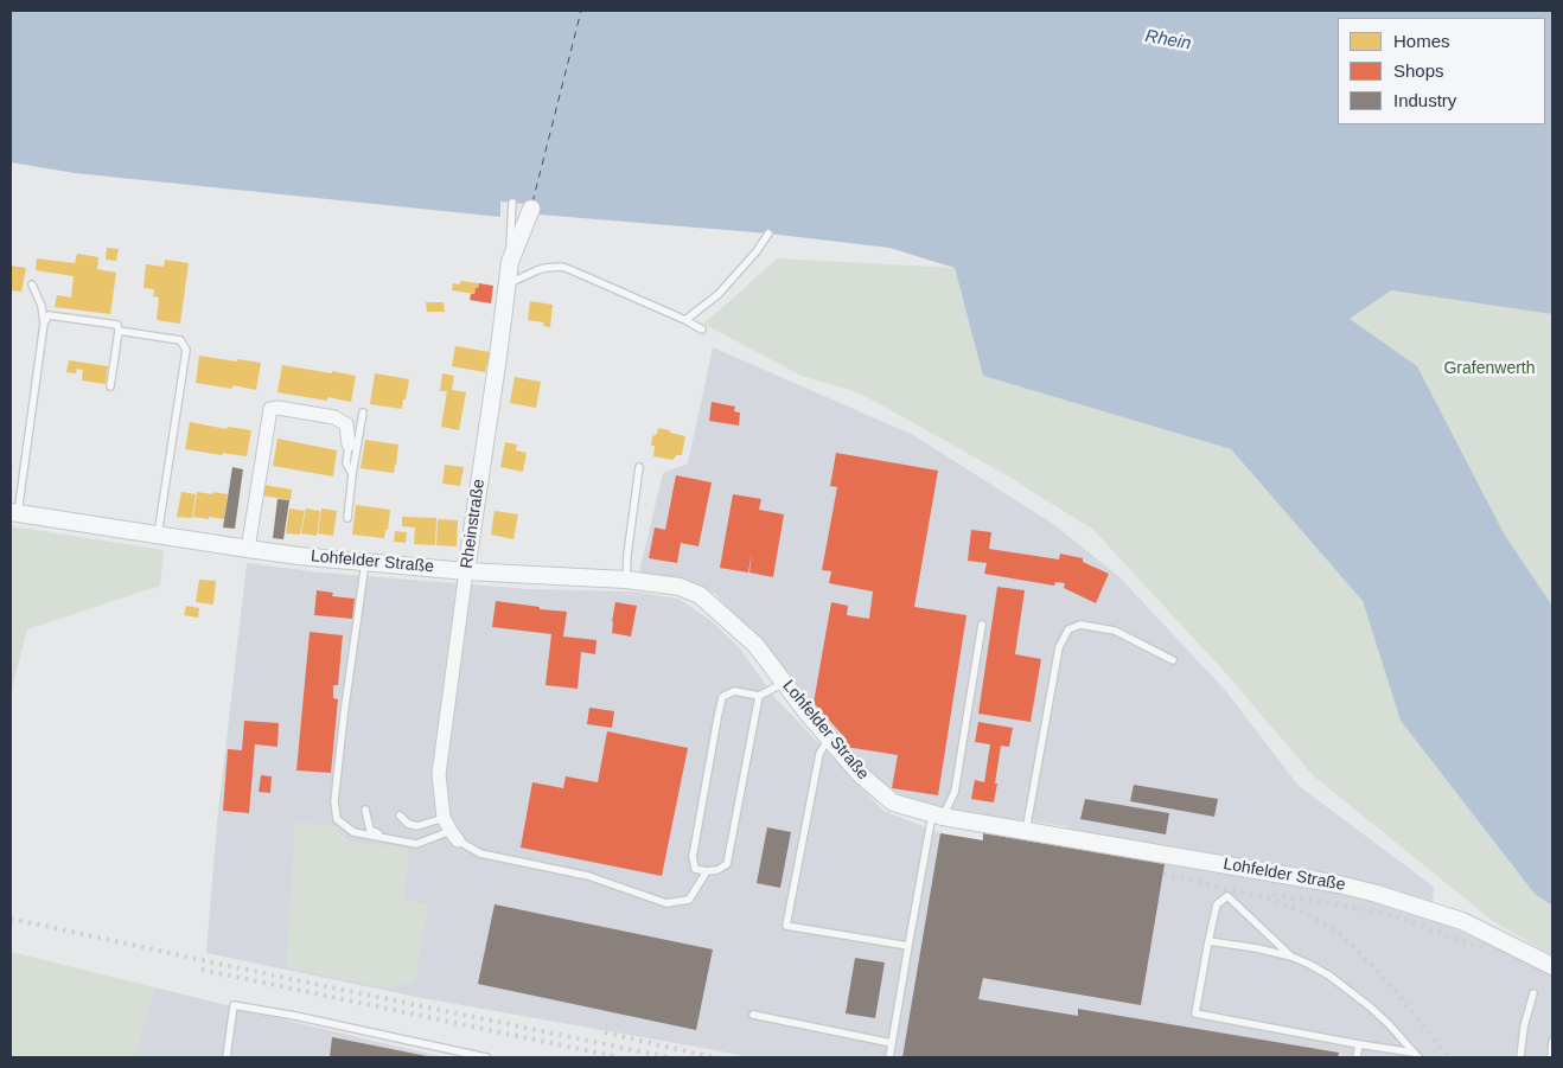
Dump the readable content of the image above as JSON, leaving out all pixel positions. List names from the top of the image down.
{
  "streets": {
    "street": ["Rheinstraße", "Lohfelder Straße"]
  },
  "crossings": [
    ["Rheinstraße", "Lohfelder Straße"]
  ],
  "water": ["Rhein"],
  "parks": ["Grafenwerth"],
  "legend": ["Homes", "Shops", "Industry"]
}
